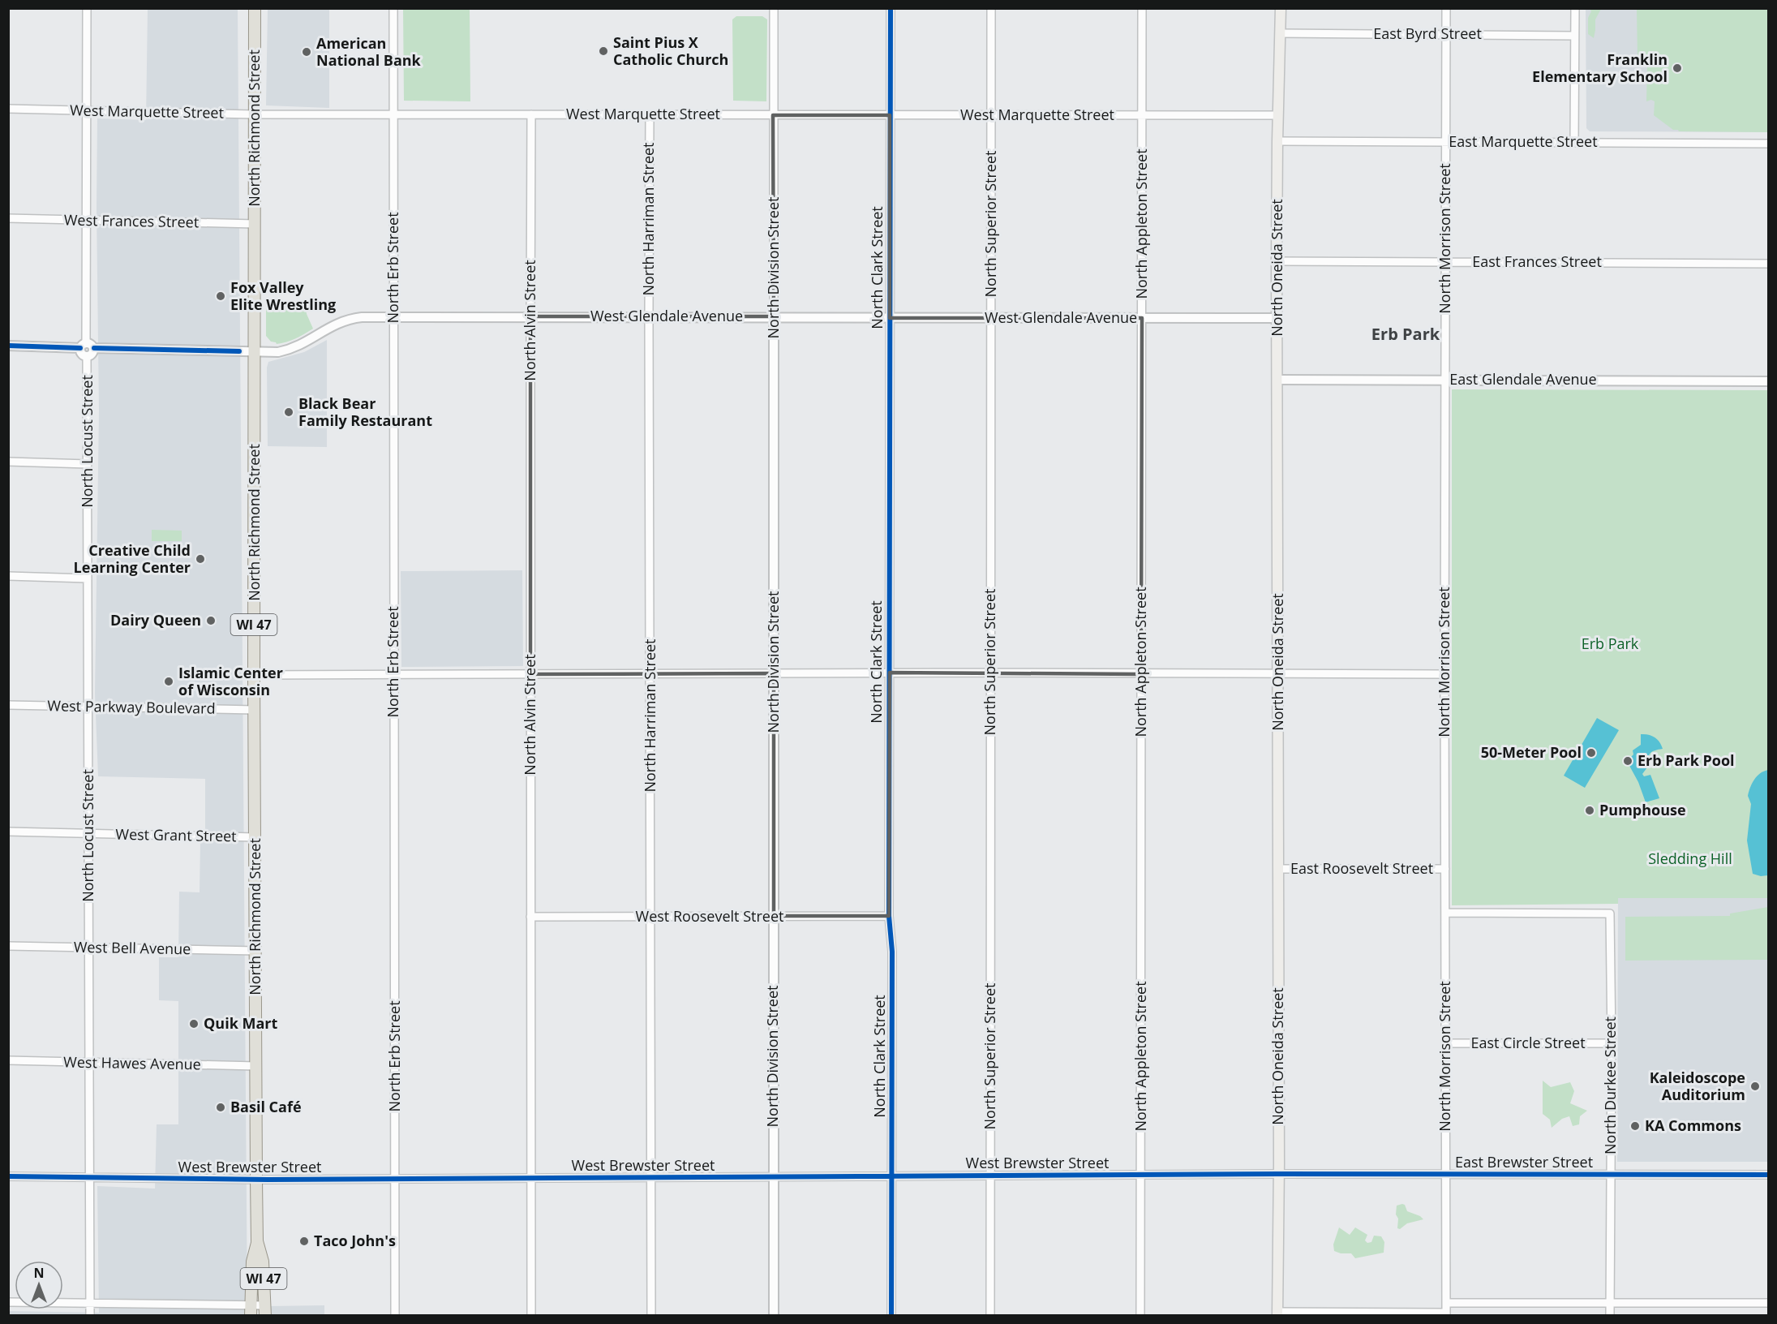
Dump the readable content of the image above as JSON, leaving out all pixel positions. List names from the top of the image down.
{
  "streets": {
    "main road": ["North Richmond Street", "North Oneida Street", "WI 47"],
    "street": [
      "East Byrd Street",
      "West Marquette Street",
      "East Marquette Street",
      "North Harriman Street",
      "West Frances Street",
      "North Superior Street",
      "North Appleton Street",
      "North Morrison Street",
      "East Frances Street",
      "North Erb Street",
      "North Division Street",
      "North Clark Street",
      "West Glendale Avenue",
      "North Alvin Street",
      "East Glendale Avenue",
      "North Locust Street",
      "West Parkway Boulevard",
      "West Grant Street",
      "East Roosevelt Street",
      "West Roosevelt Street",
      "West Bell Avenue",
      "East Circle Street",
      "West Hawes Avenue",
      "North Durkee Street",
      "East Brewster Street",
      "West Brewster Street"
    ]
  },
  "crossings": [
    ["East Byrd Street", "North Morrison Street"],
    ["East Byrd Street", "North Oneida Street"],
    ["West Marquette Street", "North Richmond Street"],
    ["West Marquette Street", "North Harriman Street"],
    ["West Marquette Street", "North Superior Street"],
    ["West Marquette Street", "North Appleton Street"],
    ["West Marquette Street", "North Erb Street"],
    ["West Marquette Street", "North Division Street"],
    ["West Marquette Street", "North Clark Street"],
    ["West Marquette Street", "North Oneida Street"],
    ["West Marquette Street", "North Alvin Street"],
    ["North Richmond Street", "West Frances Street"],
    ["North Richmond Street", "West Glendale Avenue"],
    ["North Richmond Street", "West Parkway Boulevard"],
    ["North Richmond Street", "West Grant Street"],
    ["North Richmond Street", "West Bell Avenue"],
    ["North Richmond Street", "West Hawes Avenue"],
    ["North Richmond Street", "West Brewster Street"],
    ["East Marquette Street", "North Morrison Street"],
    ["East Marquette Street", "North Oneida Street"],
    ["North Harriman Street", "West Glendale Avenue"],
    ["North Harriman Street", "West Roosevelt Street"],
    ["North Harriman Street", "West Brewster Street"],
    ["North Superior Street", "West Glendale Avenue"],
    ["North Superior Street", "West Brewster Street"],
    ["North Appleton Street", "West Glendale Avenue"],
    ["North Appleton Street", "West Brewster Street"],
    ["North Morrison Street", "East Frances Street"],
    ["North Morrison Street", "East Glendale Avenue"],
    ["North Morrison Street", "East Roosevelt Street"],
    ["North Morrison Street", "East Circle Street"],
    ["North Morrison Street", "North Durkee Street"],
    ["North Morrison Street", "East Brewster Street"],
    ["East Frances Street", "North Oneida Street"],
    ["North Erb Street", "West Glendale Avenue"],
    ["North Erb Street", "West Brewster Street"],
    ["North Division Street", "West Glendale Avenue"],
    ["North Division Street", "West Roosevelt Street"],
    ["North Division Street", "West Brewster Street"],
    ["North Clark Street", "West Glendale Avenue"],
    ["North Clark Street", "West Roosevelt Street"],
    ["North Clark Street", "West Brewster Street"],
    ["North Oneida Street", "West Glendale Avenue"],
    ["North Oneida Street", "East Glendale Avenue"],
    ["North Oneida Street", "East Roosevelt Street"],
    ["North Oneida Street", "East Brewster Street"],
    ["North Oneida Street", "West Brewster Street"],
    ["West Glendale Avenue", "North Alvin Street"],
    ["North Alvin Street", "West Roosevelt Street"],
    ["North Alvin Street", "West Brewster Street"],
    ["North Locust Street", "West Parkway Boulevard"],
    ["North Locust Street", "West Grant Street"],
    ["North Locust Street", "West Bell Avenue"],
    ["North Locust Street", "West Hawes Avenue"],
    ["North Locust Street", "West Brewster Street"],
    ["East Circle Street", "North Durkee Street"],
    ["North Durkee Street", "East Brewster Street"],
    ["East Brewster Street", "West Brewster Street"]
  ],
  "districts": ["Erb Park"],
  "parks": ["Erb Park", "Sledding Hill"],
  "places": [
    "Saint Pius X Catholic Church",
    "American National Bank",
    "Franklin Elementary School",
    "Fox Valley Elite Wrestling",
    "Black Bear Family Restaurant",
    "Creative Child Learning Center",
    "Dairy Queen",
    "Islamic Center of Wisconsin",
    "50-Meter Pool",
    "Erb Park Pool",
    "Pumphouse",
    "Quik Mart",
    "Kaleidoscope Auditorium",
    "Basil Café",
    "KA Commons",
    "Taco John's"
  ],
  "north": "top"
}
